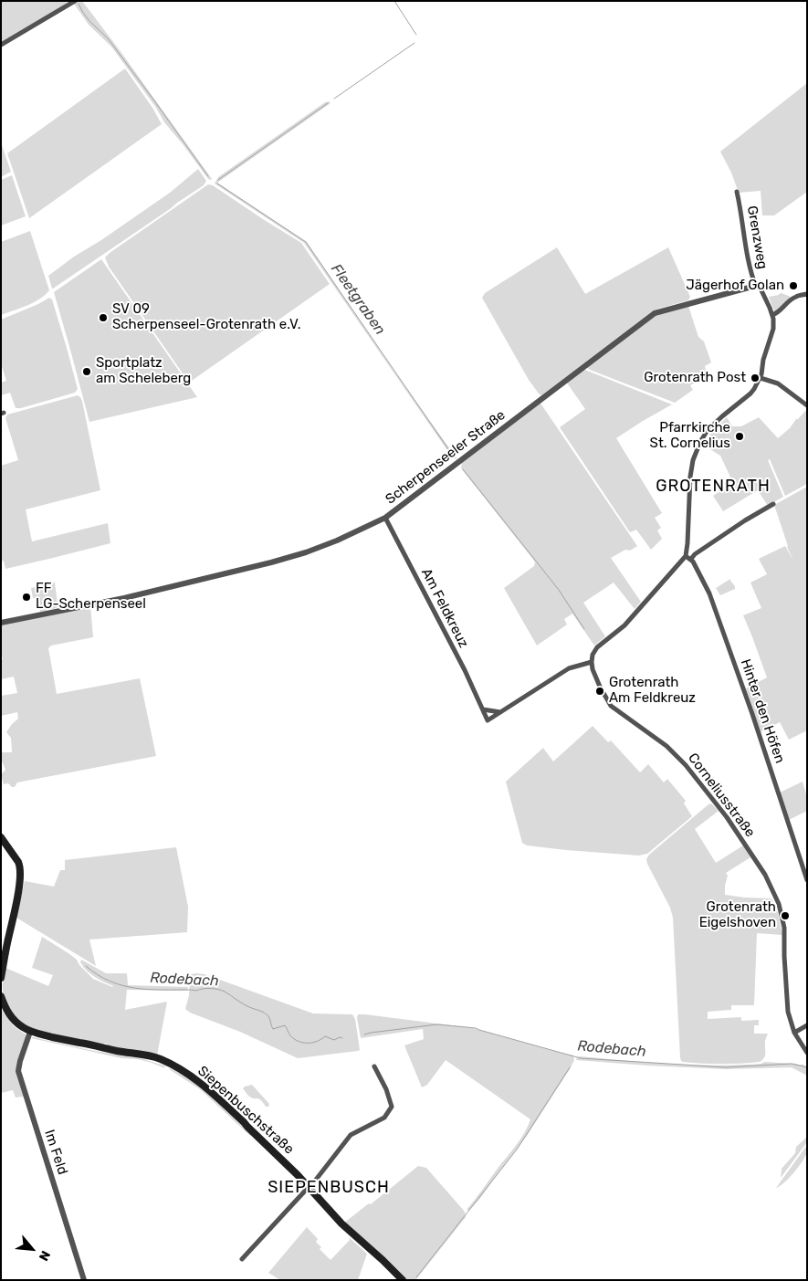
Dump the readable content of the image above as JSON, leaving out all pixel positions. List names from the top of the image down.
{
  "streets": {
    "main road": ["Siepenbuschstraße"],
    "street": [
      "Grenzweg",
      "Scherpenseeler Straße",
      "Am Feldkreuz",
      "Hinter den Höfen",
      "Corneliusstraße",
      "Im Feld"
    ]
  },
  "crossings": [
    ["Grenzweg", "Scherpenseeler Straße"],
    ["Scherpenseeler Straße", "Am Feldkreuz"],
    ["Am Feldkreuz", "Corneliusstraße"],
    ["Siepenbuschstraße", "Im Feld"]
  ],
  "districts": ["GROTENRATH", "SIEPENBUSCH"],
  "water": ["Fleetgraben", "Rodebach"],
  "places": [
    "Jägerhof Golan",
    "SV 09 Scherpenseel-Grotenrath e.V.",
    "Sportplatz am Scheleberg",
    "Grotenrath Post",
    "Pfarrkirche St. Cornelius",
    "FF LG-Scherpenseel",
    "Grotenrath Am Feldkreuz",
    "Grotenrath Eigelshoven"
  ],
  "north": "bottom right"
}
